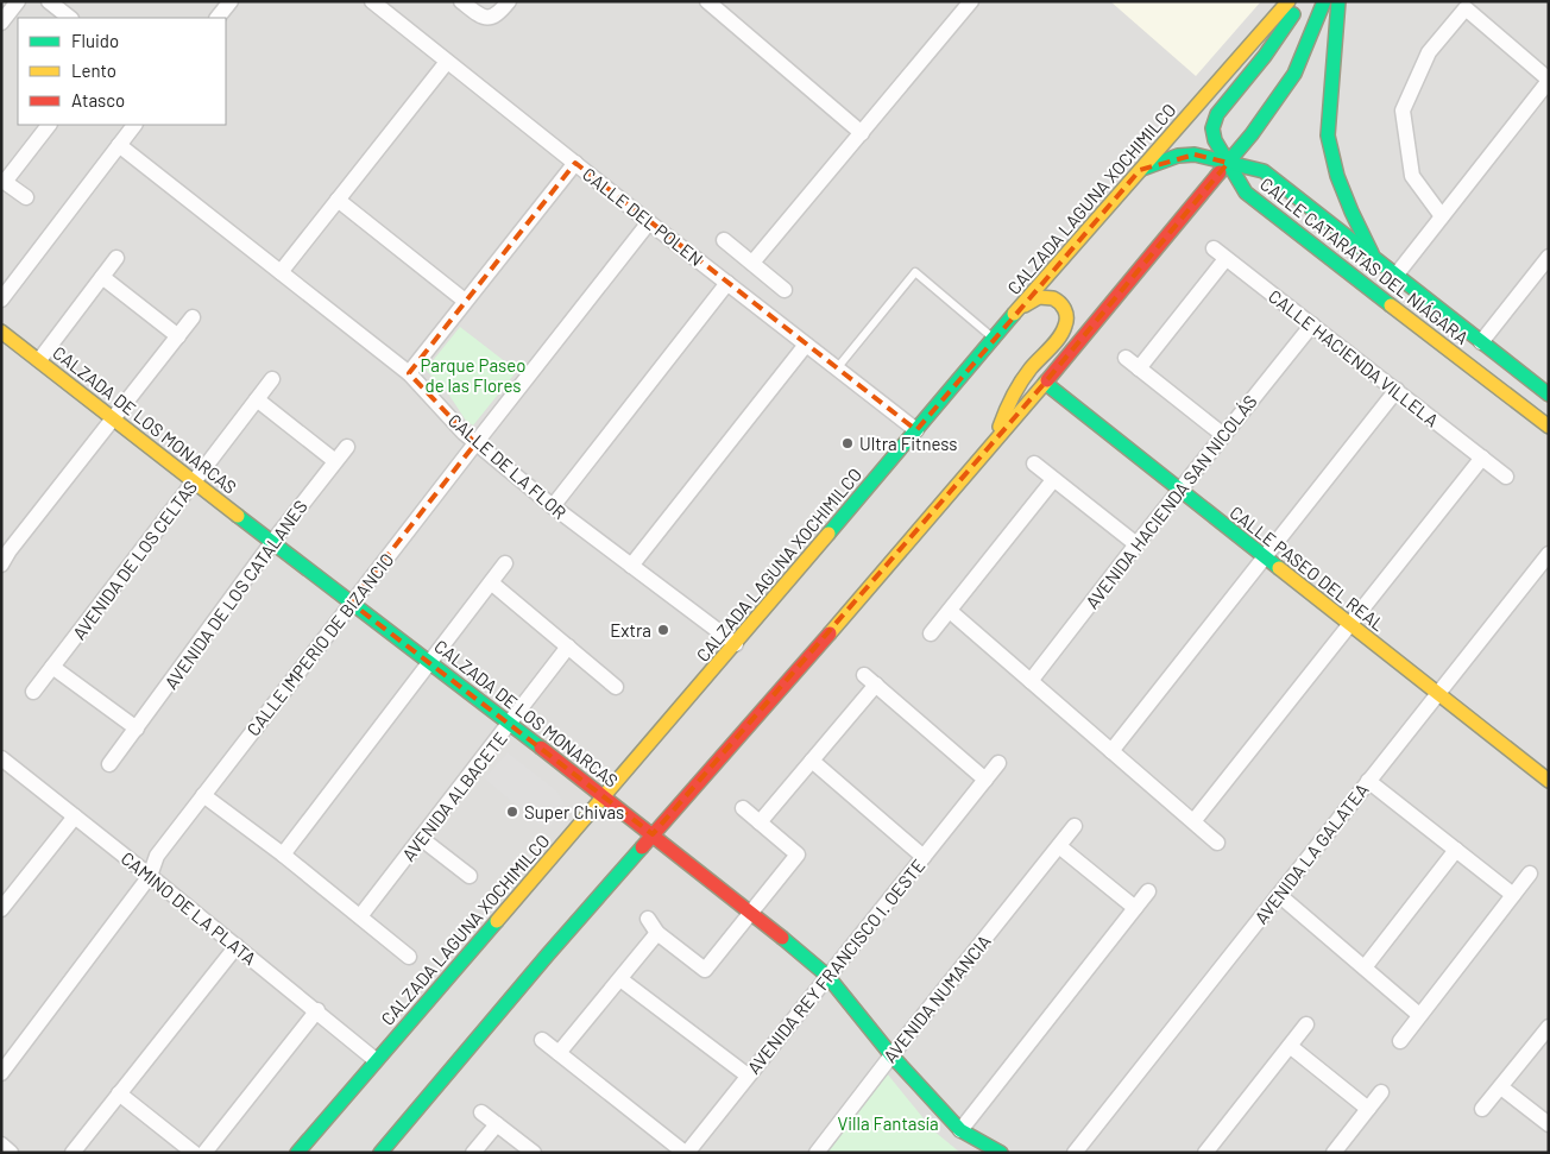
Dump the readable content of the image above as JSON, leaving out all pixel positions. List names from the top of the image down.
{
  "streets": {
    "main road": [
      "CALZADA LAGUNA XOCHIMILCO",
      "CALLE CATARATAS DEL NIÁGARA",
      "CALZADA DE LOS MONARCAS",
      "CALLE PASEO DEL REAL"
    ],
    "street": [
      "CALLE DEL POLEN",
      "CALLE HACIENDA VILLELA",
      "CALLE DE LA FLOR",
      "AVENIDA HACIENDA SAN NICOLÁS",
      "AVENIDA DE LOS CELTAS",
      "AVENIDA DE LOS CATALANES",
      "CALLE IMPERIO DE BIZANCIO",
      "AVENIDA ALBACETE",
      "AVENIDA LA GALATEA",
      "CAMINO DE LA PLATA",
      "AVENIDA REY FRANCISCO I. OESTE",
      "AVENIDA NUMANCIA"
    ]
  },
  "crossings": [
    ["CALZADA LAGUNA XOCHIMILCO", "CALLE DEL POLEN"],
    ["CALZADA LAGUNA XOCHIMILCO", "CALZADA DE LOS MONARCAS"],
    ["CALZADA LAGUNA XOCHIMILCO", "CALLE DE LA FLOR"],
    ["CALZADA LAGUNA XOCHIMILCO", "CAMINO DE LA PLATA"],
    ["CALLE DEL POLEN", "CALLE IMPERIO DE BIZANCIO"],
    ["CALLE HACIENDA VILLELA", "AVENIDA HACIENDA SAN NICOLÁS"],
    ["CALZADA DE LOS MONARCAS", "AVENIDA DE LOS CELTAS"],
    ["CALZADA DE LOS MONARCAS", "AVENIDA DE LOS CATALANES"],
    ["CALZADA DE LOS MONARCAS", "CALLE IMPERIO DE BIZANCIO"],
    ["CALZADA DE LOS MONARCAS", "AVENIDA ALBACETE"],
    ["CALZADA DE LOS MONARCAS", "AVENIDA REY FRANCISCO I. OESTE"],
    ["CALZADA DE LOS MONARCAS", "AVENIDA NUMANCIA"],
    ["CALLE DE LA FLOR", "CALLE IMPERIO DE BIZANCIO"],
    ["AVENIDA HACIENDA SAN NICOLÁS", "CALLE PASEO DEL REAL"],
    ["CALLE PASEO DEL REAL", "AVENIDA LA GALATEA"],
    ["CALLE IMPERIO DE BIZANCIO", "CAMINO DE LA PLATA"]
  ],
  "parks": ["Parque Paseo de las Flores", "Villa Fantasía"],
  "places": ["Ultra Fitness", "Extra", "Super Chivas"],
  "legend": ["Fluido", "Lento", "Atasco"]
}
